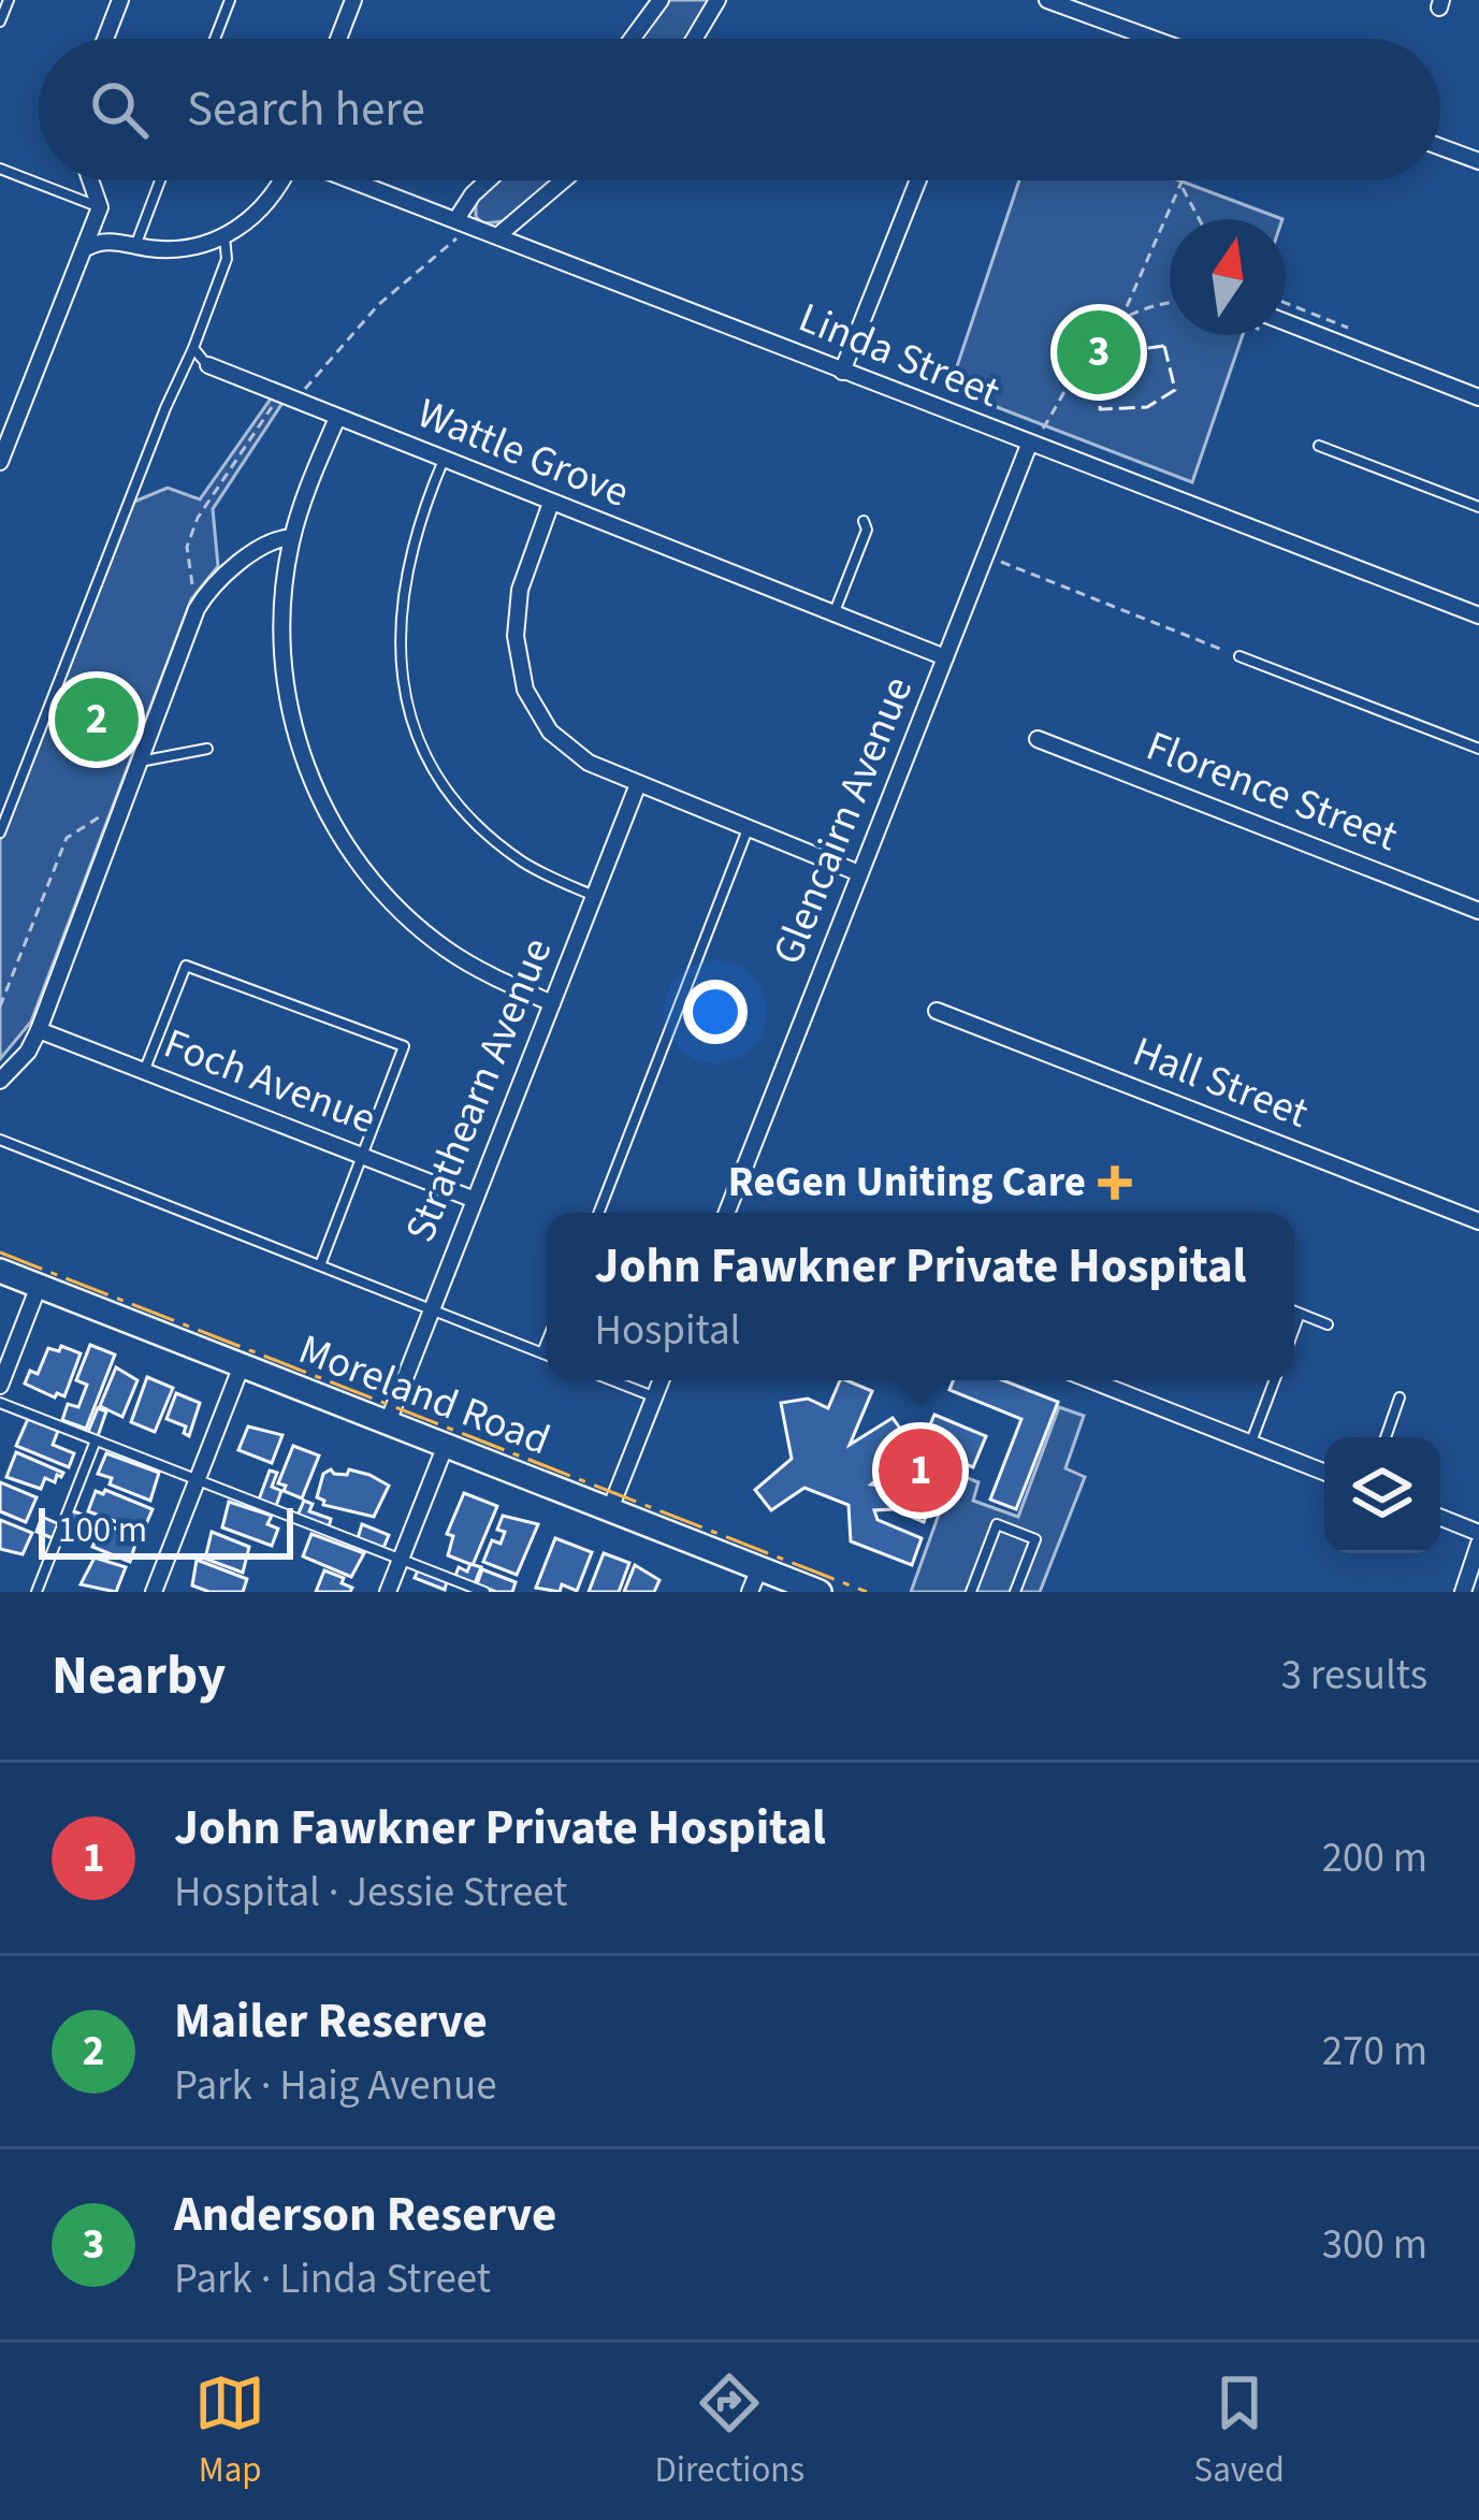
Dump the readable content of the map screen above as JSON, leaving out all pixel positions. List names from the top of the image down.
{
  "streets": {
    "main road": ["Moreland Road"],
    "street": [
      "Linda Street",
      "Wattle Grove",
      "Florence Street",
      "Glencairn Avenue",
      "Foch Avenue",
      "Hall Street",
      "Strathearn Avenue"
    ]
  },
  "crossings": [
    ["Linda Street", "Glencairn Avenue"],
    ["Wattle Grove", "Glencairn Avenue"],
    ["Foch Avenue", "Strathearn Avenue"],
    ["Strathearn Avenue", "Moreland Road"]
  ],
  "places": {
    "health": ["ReGen Uniting Care"]
  },
  "scale_bar": "100 m",
  "north": "top",
  "page": {
    "search": "Search here",
    "pins": ["3", "2", "1"],
    "popup": ["John Fawkner Private Hospital", "Hospital"],
    "scale": "100 m",
    "heading": ["Nearby", "3 results"],
    "list": [
      {
        "mark": "1",
        "name": "John Fawkner Private Hospital",
        "note": "Hospital · Jessie Street",
        "value": "200 m"
      },
      {
        "mark": "2",
        "name": "Mailer Reserve",
        "note": "Park · Haig Avenue",
        "value": "270 m"
      },
      {
        "mark": "3",
        "name": "Anderson Reserve",
        "note": "Park · Linda Street",
        "value": "300 m"
      }
    ],
    "nav": ["Map", "Directions", "Saved"]
  }
}
